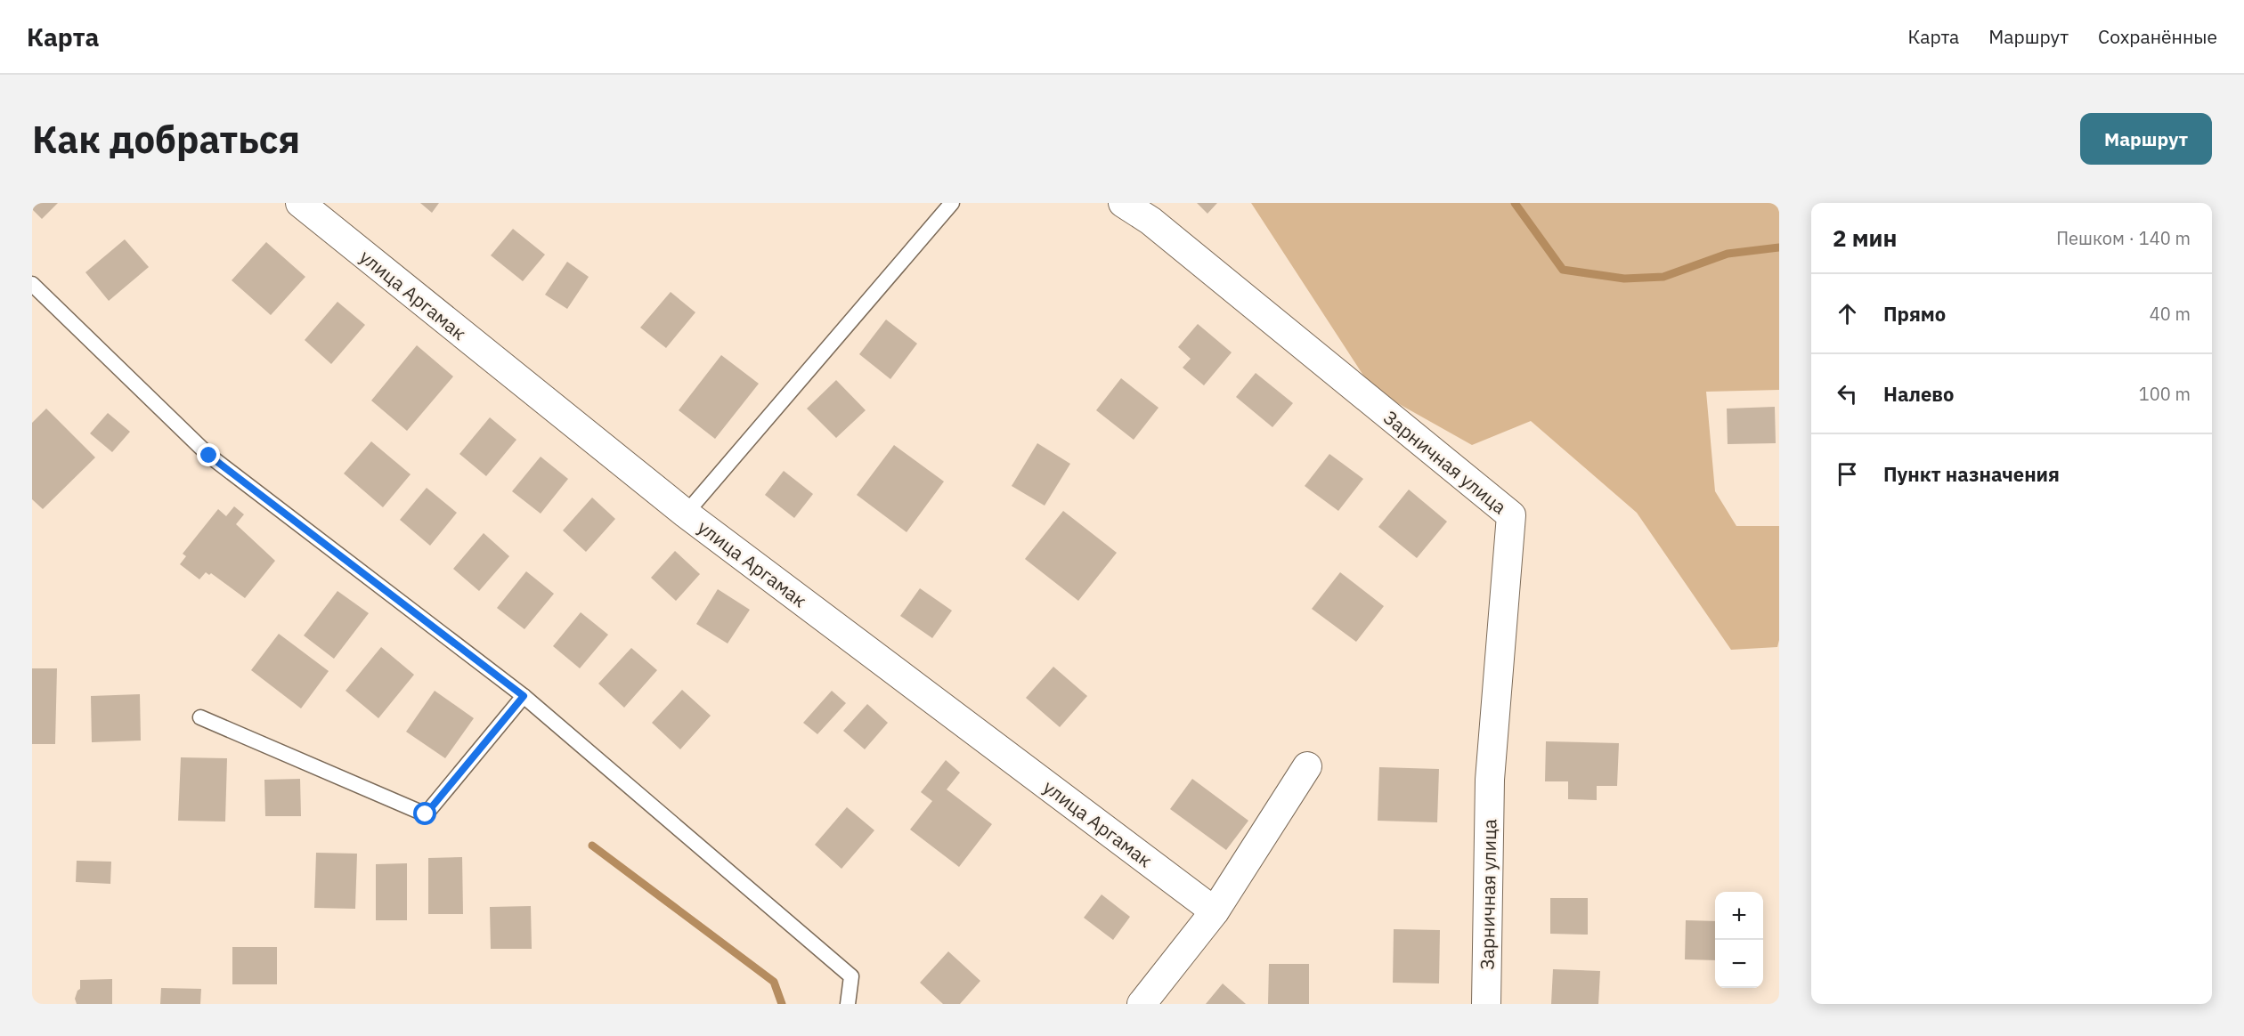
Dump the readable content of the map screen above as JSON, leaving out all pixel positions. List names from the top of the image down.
{
  "streets": {
    "street": ["улица Аргамак", "Зарничная улица"]
  },
  "page": {
    "header": "Карта",
    "nav": ["Карта", "Маршрут", "Сохранённые"],
    "buttons": "Маршрут",
    "title": "Как добраться",
    "heading": ["2 мин", "Пешком · 140 m"],
    "list": [
      ["Прямо", "40 m"],
      ["Налево", "100 m"],
      "Пункт назначения"
    ],
    "map_buttons": ["+", "−"]
  }
}
